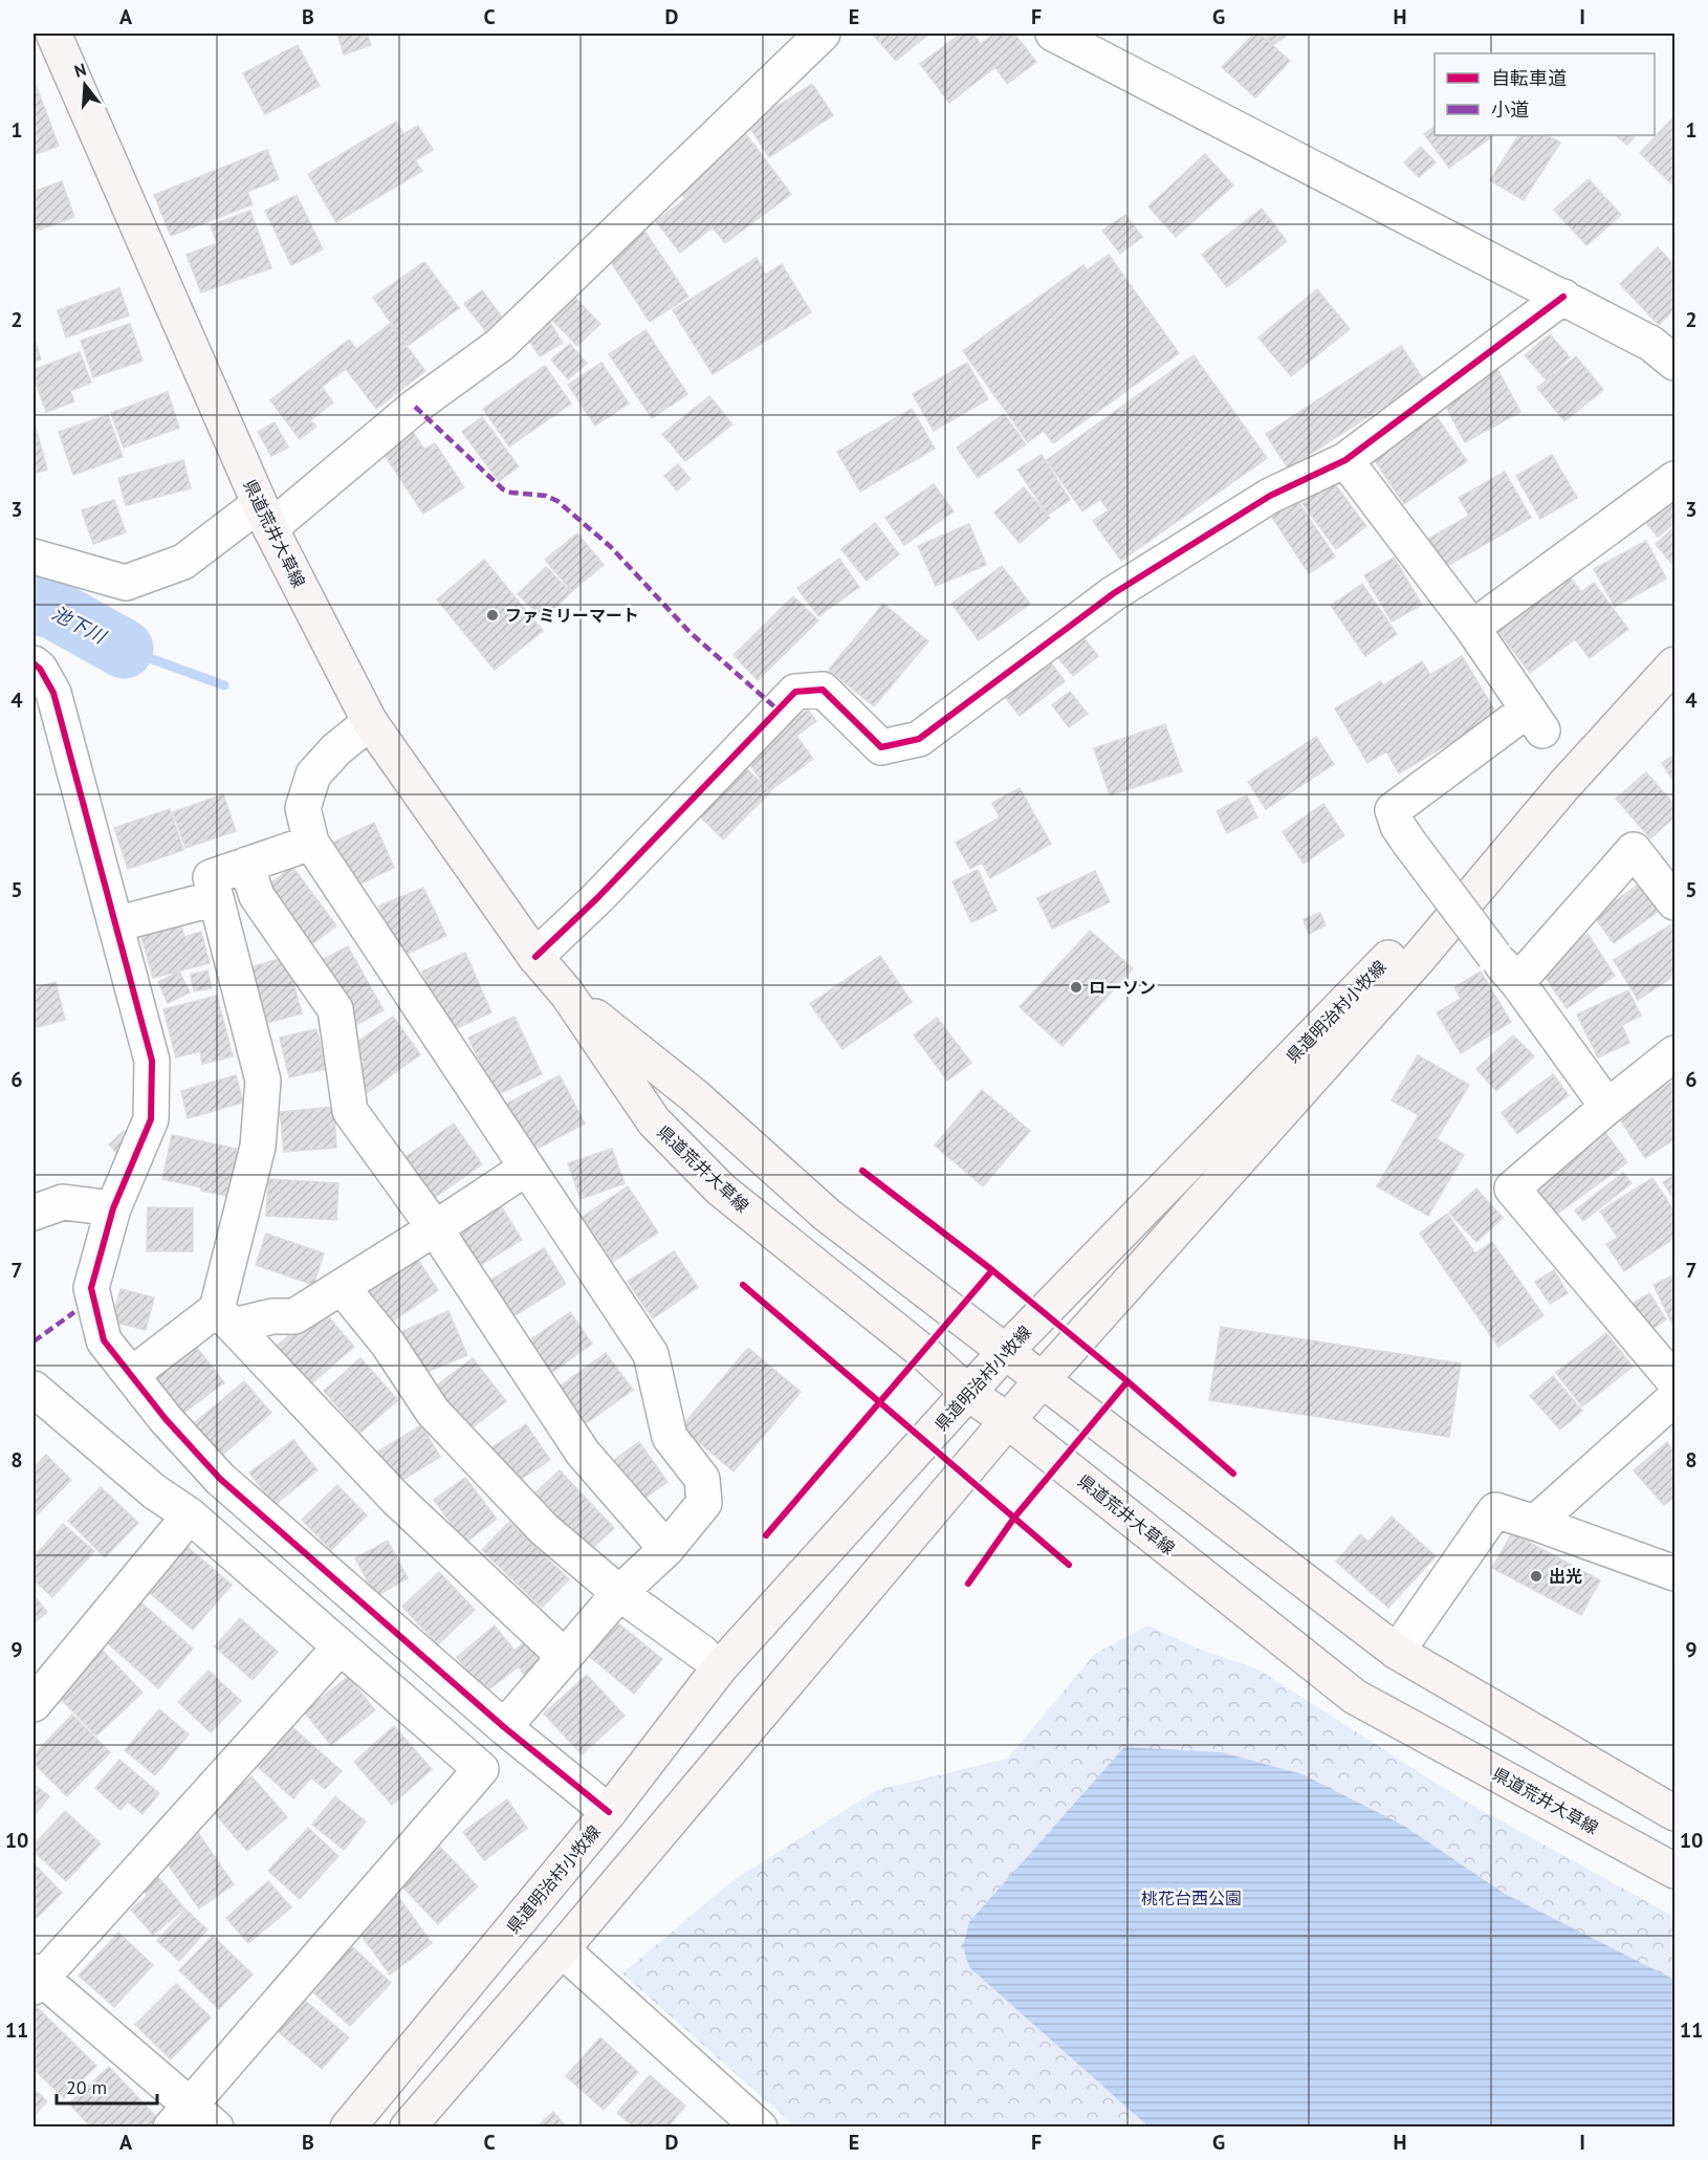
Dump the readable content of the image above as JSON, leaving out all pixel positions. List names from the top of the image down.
{
  "streets": {
    "main road": ["県道荒井大草線", "県道明治村小牧線"]
  },
  "crossings": [
    ["県道荒井大草線", "県道明治村小牧線"]
  ],
  "water": ["池下川"],
  "parks": ["桃花台西公園"],
  "places": ["ファミリーマート", "ローソン", "出光"],
  "legend": ["自転車道", "小道"],
  "scale_bar": "20 m",
  "north": "top",
  "grid": {
    "columns": [
      "A",
      "B",
      "C",
      "D",
      "E",
      "F",
      "G",
      "H",
      "I"
    ],
    "rows": [
      "1",
      "2",
      "3",
      "4",
      "5",
      "6",
      "7",
      "8",
      "9",
      "10",
      "11"
    ]
  }
}
